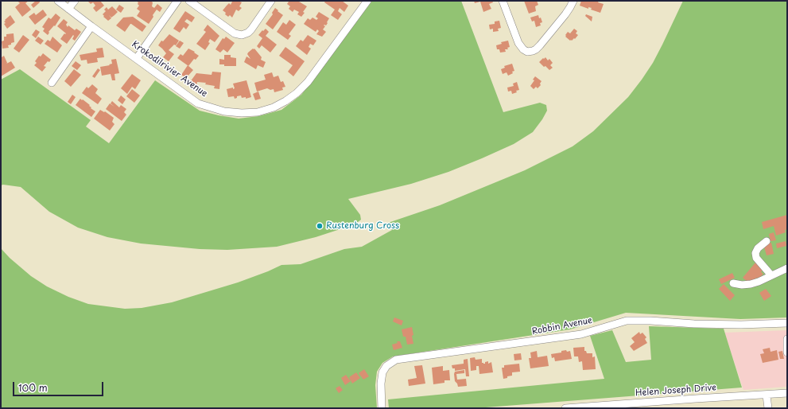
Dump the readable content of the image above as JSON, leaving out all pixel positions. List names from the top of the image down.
{
  "streets": {
    "street": ["Krokodilrivier Avenue", "Robbin Avenue", "Helen Joseph Drive"]
  },
  "places": ["Rustenburg Cross"],
  "scale_bar": "100 m"
}
